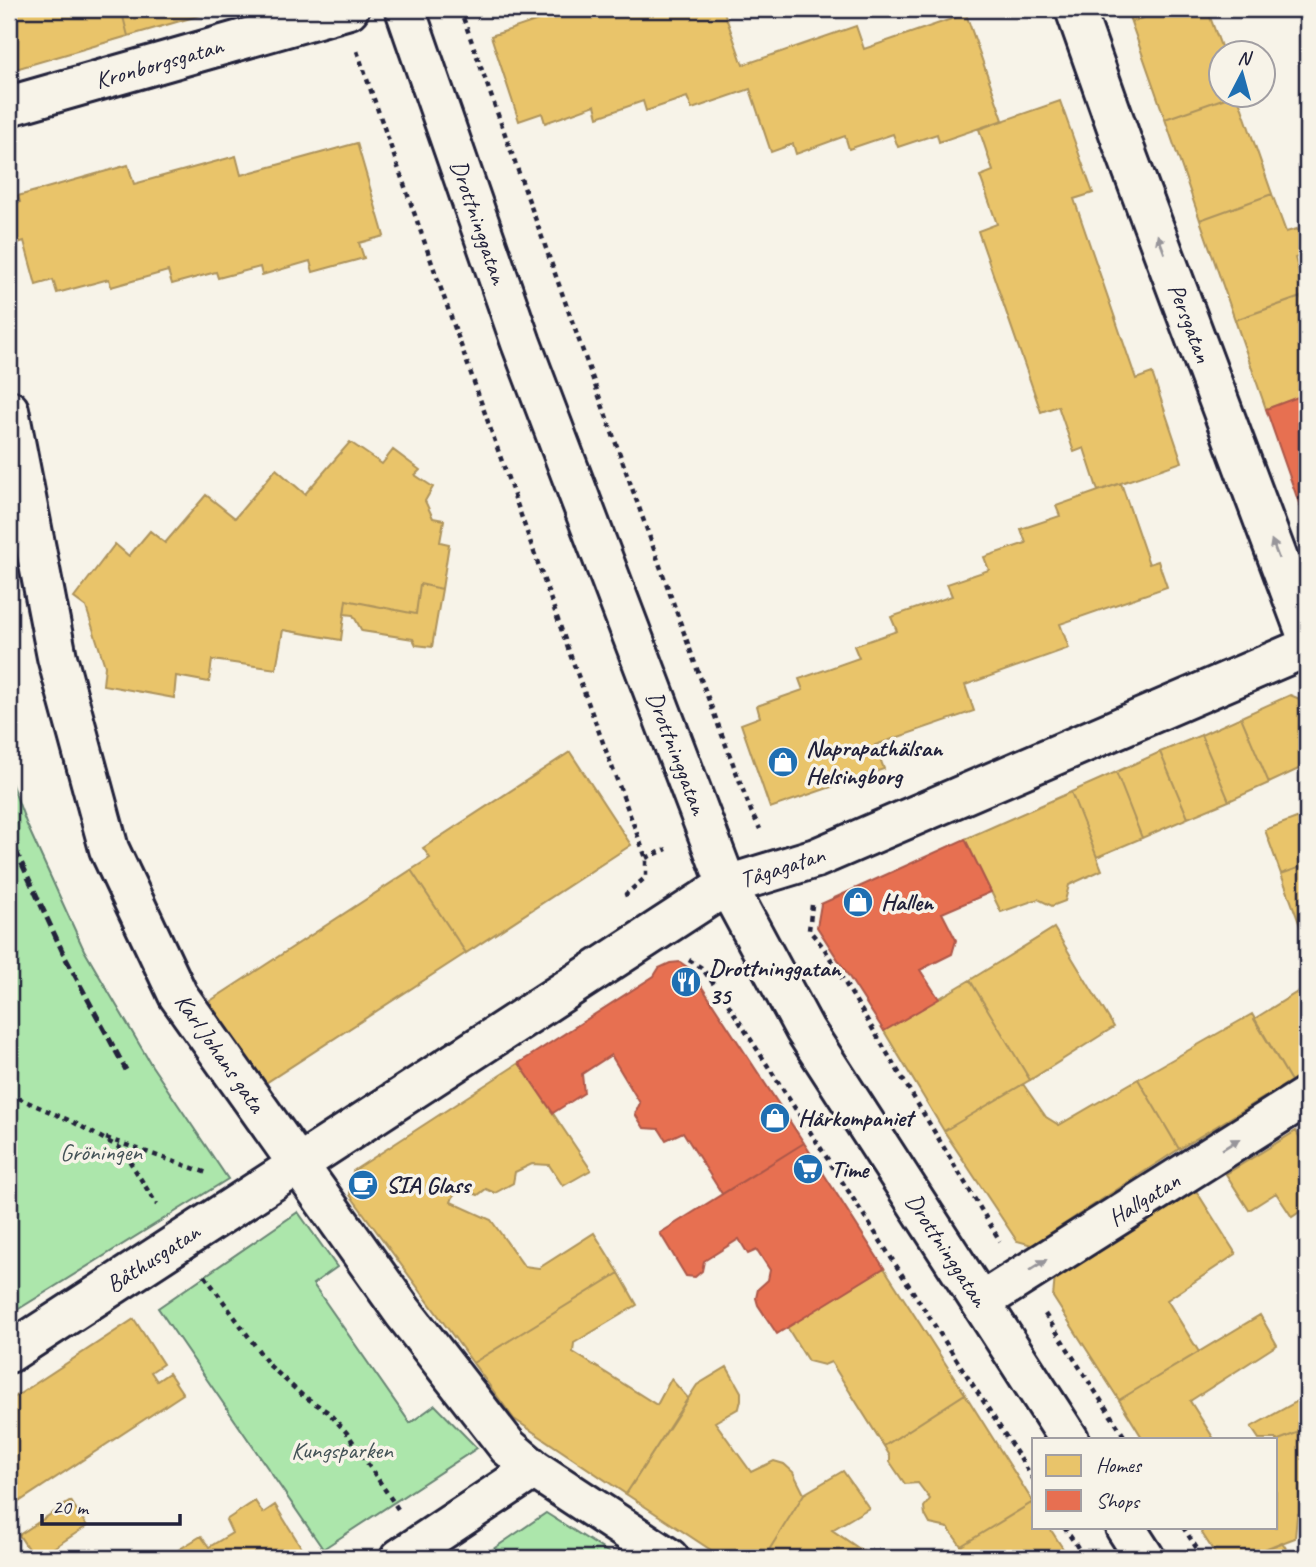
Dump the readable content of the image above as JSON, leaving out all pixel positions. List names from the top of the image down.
{
  "streets": {
    "street": [
      "Kronborgsgatan",
      "Drottninggatan",
      "Persgatan",
      "Tågagatan",
      "Karl Johans gata",
      "Hallgatan",
      "Båthusgatan"
    ]
  },
  "crossings": [
    ["Drottninggatan", "Tågagatan"],
    ["Drottninggatan", "Hallgatan"],
    ["Tågagatan", "Karl Johans gata"],
    ["Tågagatan", "Båthusgatan"],
    ["Karl Johans gata", "Båthusgatan"]
  ],
  "one_way": ["Persgatan", "Hallgatan"],
  "parks": ["Gröningen", "Kungsparken"],
  "places": {
    "shop": ["Naprapathälsan Helsingborg", "Hallen", "Hårkompaniet"],
    "restaurant": ["Drottninggatan 35"],
    "supermarket": ["Time"],
    "cafe": ["SIA Glass"]
  },
  "legend": ["Homes", "Shops"],
  "scale_bar": "20 m",
  "north": "top"
}
